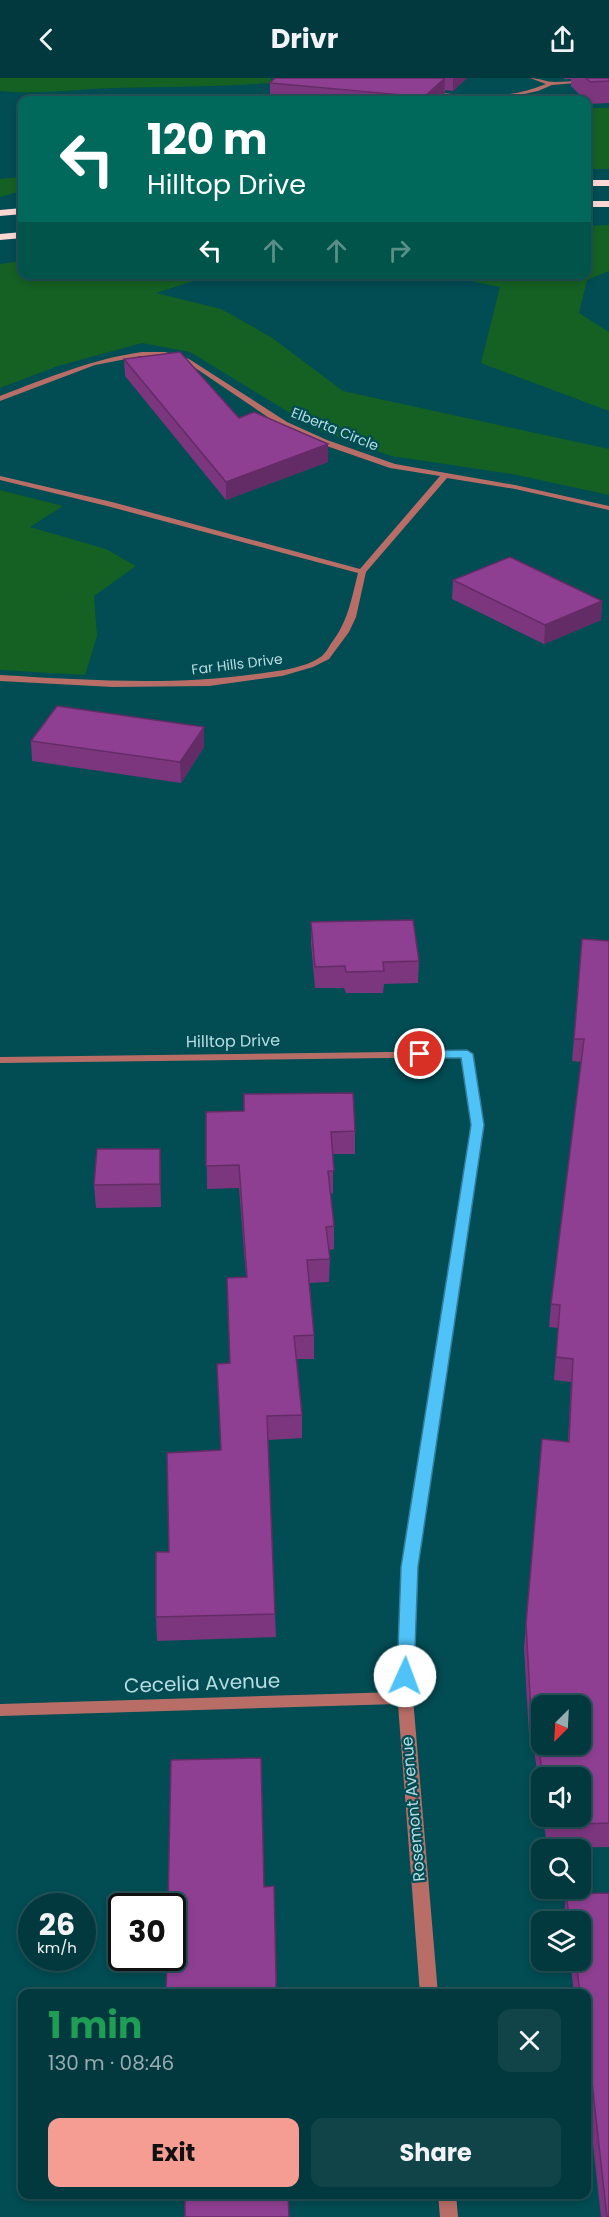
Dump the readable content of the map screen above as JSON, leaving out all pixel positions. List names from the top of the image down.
{
  "streets": {
    "street": [
      "Elberta Circle",
      "Far Hills Drive",
      "Hilltop Drive",
      "Cecelia Avenue",
      "Rosemont Avenue"
    ]
  },
  "crossings": [
    ["Elberta Circle", "Far Hills Drive"],
    ["Hilltop Drive", "Rosemont Avenue"],
    ["Cecelia Avenue", "Rosemont Avenue"]
  ],
  "north": "bottom left",
  "page": {
    "header": "Drivr",
    "turn": ["120 m", "Hilltop Drive"],
    "speed": "26 km/h",
    "limit": "30",
    "heading": ["1 min", "130 m · 08:46"],
    "buttons": ["Exit", "Share"]
  }
}
